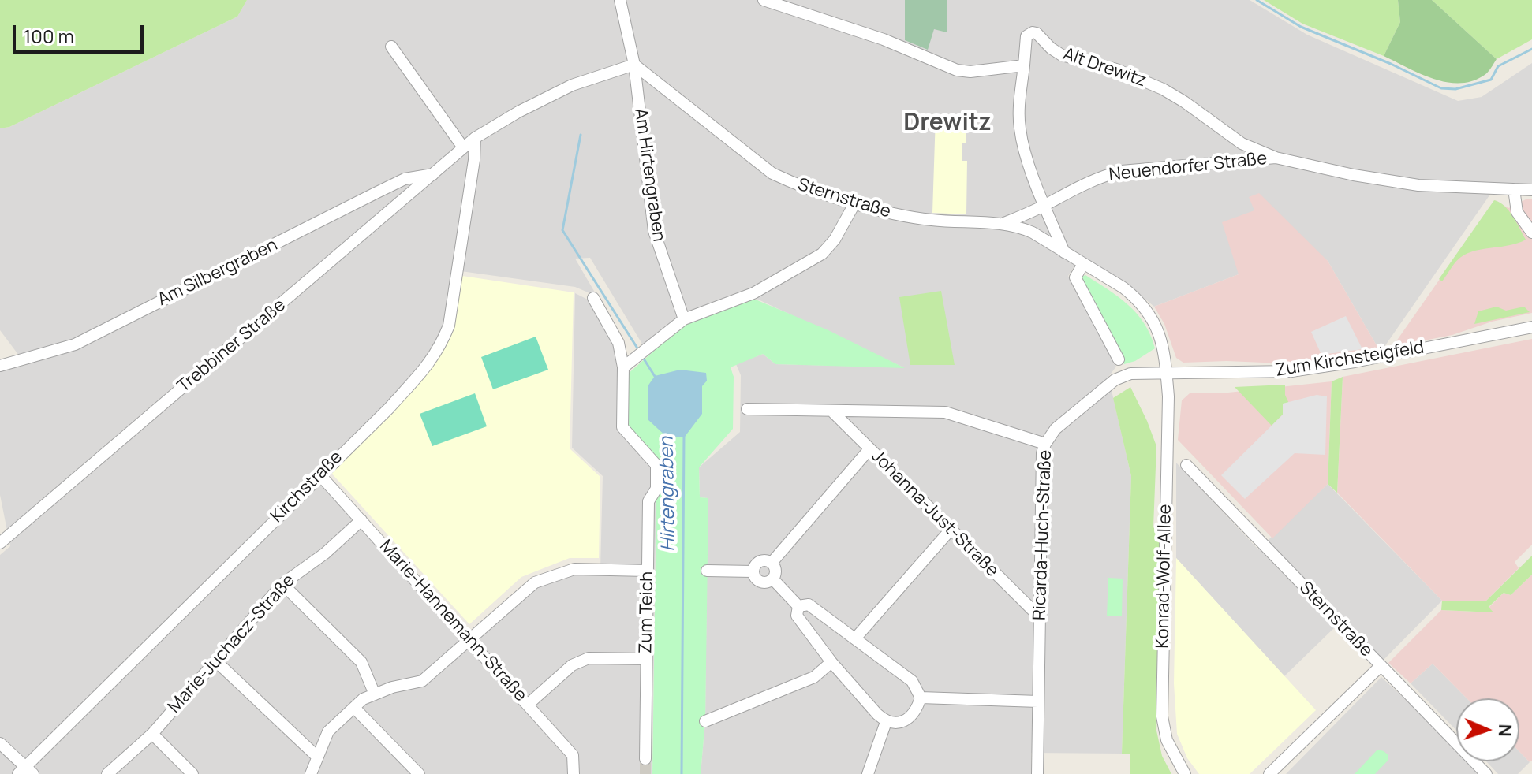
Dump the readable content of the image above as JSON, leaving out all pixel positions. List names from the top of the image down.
{
  "streets": {
    "street": [
      "Alt Drewitz",
      "Neuendorfer Straße",
      "Am Hirtengraben",
      "Sternstraße",
      "Am Silbergraben",
      "Trebbiner Straße",
      "Zum Kirchsteigfeld",
      "Kirchstraße",
      "Johanna-Just-Straße",
      "Ricarda-Huch-Straße",
      "Konrad-Wolf-Allee",
      "Zum Teich",
      "Marie-Hannemann-Straße",
      "Marie-Juchacz-Straße"
    ]
  },
  "crossings": [
    ["Alt Drewitz", "Neuendorfer Straße"],
    ["Alt Drewitz", "Sternstraße"],
    ["Neuendorfer Straße", "Sternstraße"],
    ["Am Hirtengraben", "Sternstraße"],
    ["Am Hirtengraben", "Trebbiner Straße"],
    ["Sternstraße", "Trebbiner Straße"],
    ["Sternstraße", "Zum Kirchsteigfeld"],
    ["Sternstraße", "Ricarda-Huch-Straße"],
    ["Sternstraße", "Konrad-Wolf-Allee"],
    ["Am Silbergraben", "Trebbiner Straße"],
    ["Trebbiner Straße", "Kirchstraße"],
    ["Zum Kirchsteigfeld", "Ricarda-Huch-Straße"],
    ["Zum Kirchsteigfeld", "Konrad-Wolf-Allee"],
    ["Kirchstraße", "Marie-Hannemann-Straße"],
    ["Johanna-Just-Straße", "Ricarda-Huch-Straße"],
    ["Ricarda-Huch-Straße", "Konrad-Wolf-Allee"],
    ["Marie-Hannemann-Straße", "Marie-Juchacz-Straße"]
  ],
  "districts": ["Drewitz"],
  "water": ["Hirtengraben"],
  "scale_bar": "100 m",
  "north": "right"
}
